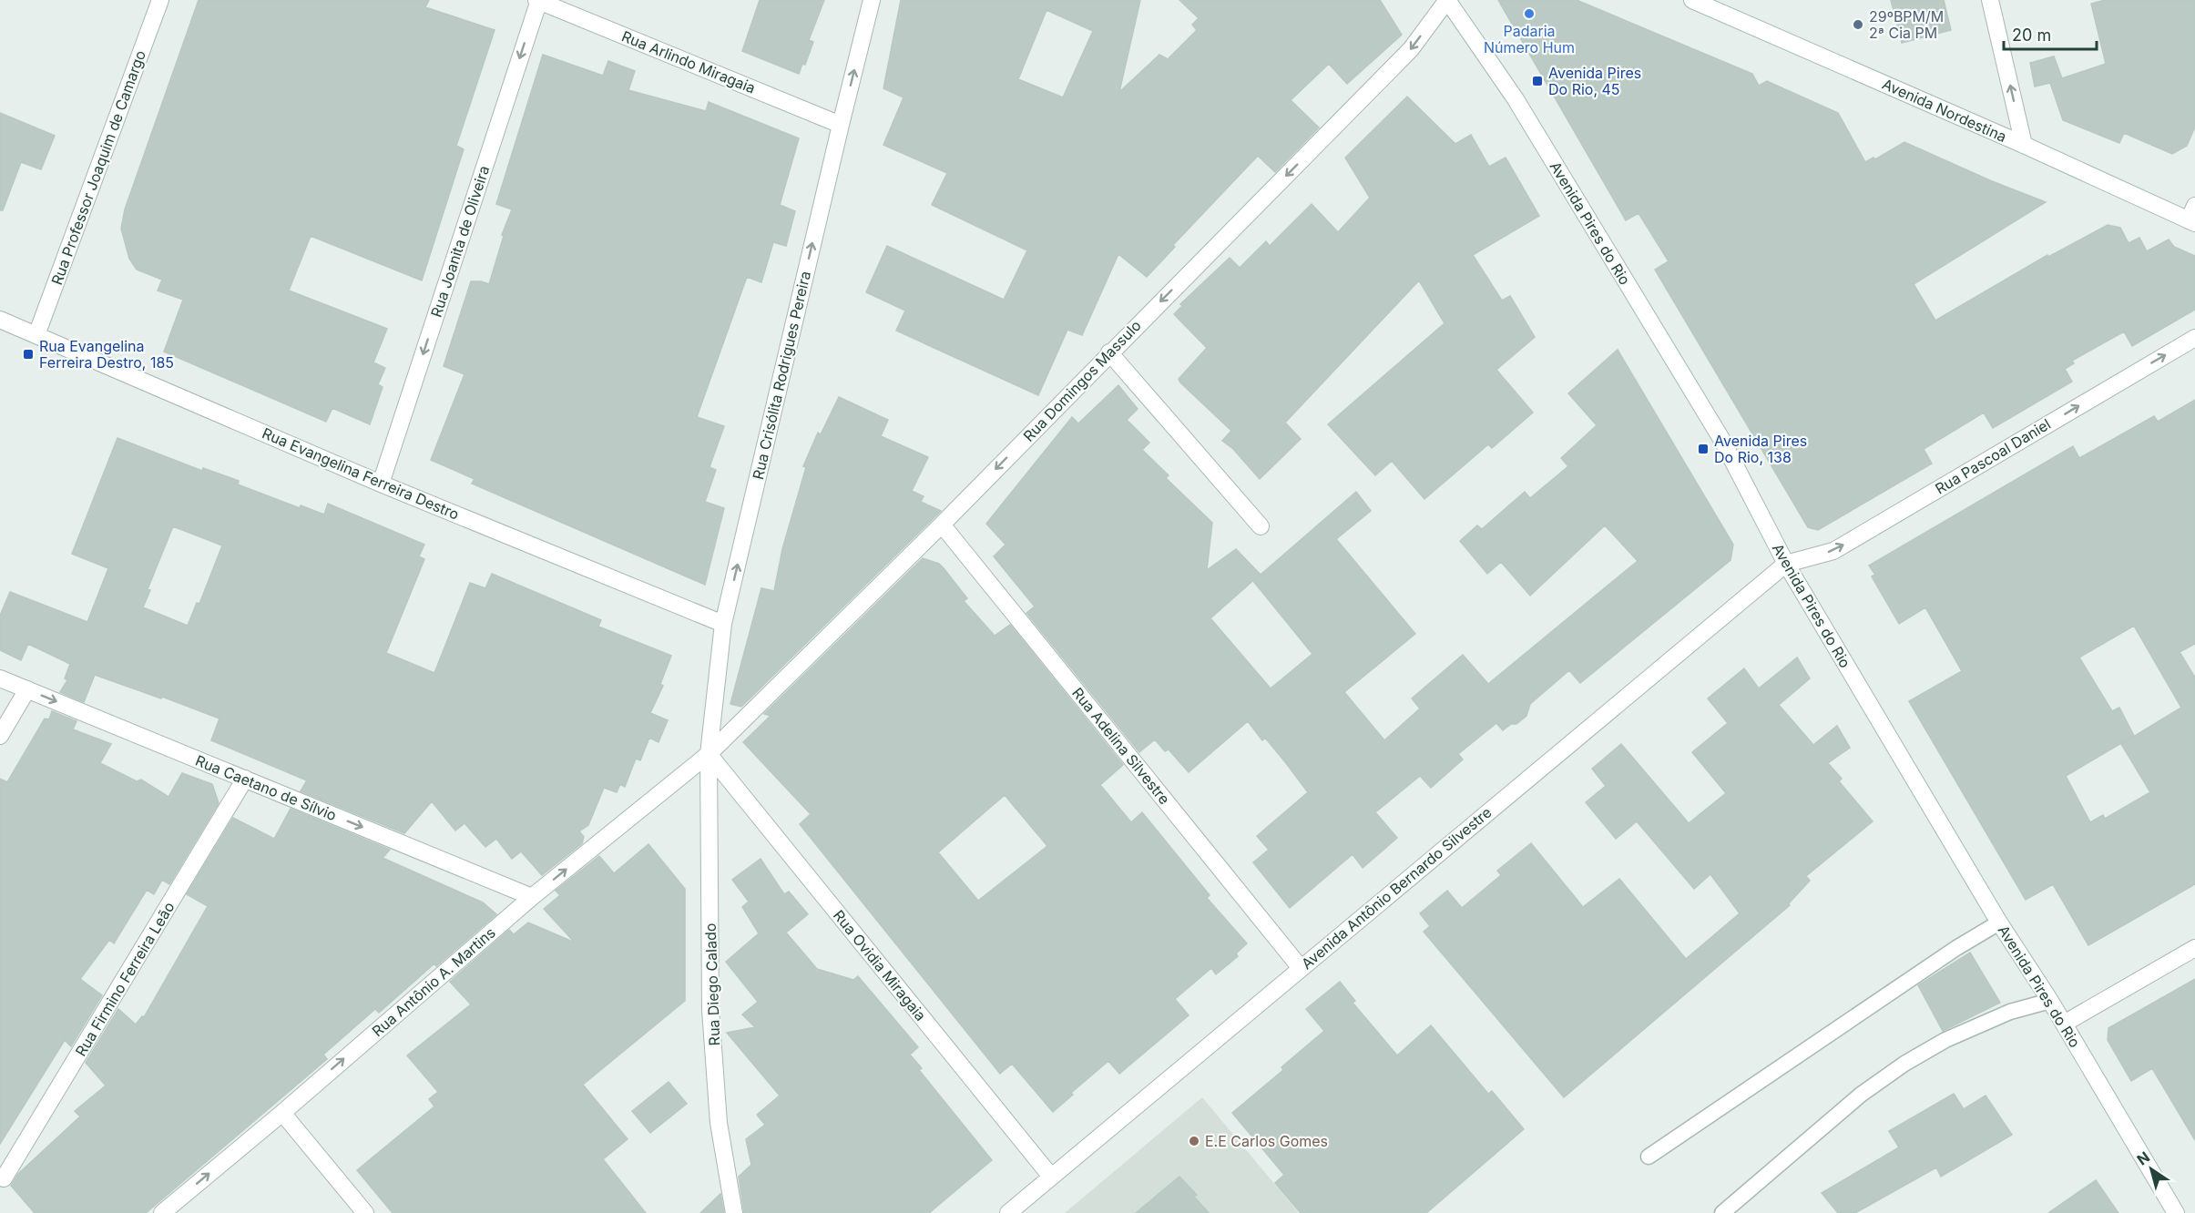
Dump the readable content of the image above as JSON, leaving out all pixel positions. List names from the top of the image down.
{
  "streets": {
    "street": [
      "Rua Arlindo Miragaia",
      "Avenida Nordestina",
      "Rua Professor Joaquim de Camargo",
      "Avenida Pires do Rio",
      "Rua Joanita de Oliveira",
      "Rua Crisólita Rodrigues Pereira",
      "Rua Domingos Massulo",
      "Rua Pascoal Daniel",
      "Rua Evangelina Ferreira Destro",
      "Rua Adelina Silvestre",
      "Rua Caetano de Sílvio",
      "Avenida Antônio Bernardo Silvestre",
      "Rua Ovidia Miragaia",
      "Rua Firmino Ferreira Leão",
      "Rua Antônio A. Martins",
      "Rua Diego Calado"
    ]
  },
  "crossings": [
    ["Rua Arlindo Miragaia", "Rua Joanita de Oliveira"],
    ["Rua Arlindo Miragaia", "Rua Crisólita Rodrigues Pereira"],
    ["Rua Professor Joaquim de Camargo", "Rua Evangelina Ferreira Destro"],
    ["Avenida Pires do Rio", "Rua Domingos Massulo"],
    ["Avenida Pires do Rio", "Rua Pascoal Daniel"],
    ["Avenida Pires do Rio", "Avenida Antônio Bernardo Silvestre"],
    ["Rua Joanita de Oliveira", "Rua Evangelina Ferreira Destro"],
    ["Rua Crisólita Rodrigues Pereira", "Rua Domingos Massulo"],
    ["Rua Crisólita Rodrigues Pereira", "Rua Evangelina Ferreira Destro"],
    ["Rua Crisólita Rodrigues Pereira", "Rua Ovidia Miragaia"],
    ["Rua Crisólita Rodrigues Pereira", "Rua Antônio A. Martins"],
    ["Rua Crisólita Rodrigues Pereira", "Rua Diego Calado"],
    ["Rua Domingos Massulo", "Rua Adelina Silvestre"],
    ["Rua Domingos Massulo", "Rua Ovidia Miragaia"],
    ["Rua Domingos Massulo", "Rua Antônio A. Martins"],
    ["Rua Domingos Massulo", "Rua Diego Calado"],
    ["Rua Pascoal Daniel", "Avenida Antônio Bernardo Silvestre"],
    ["Rua Adelina Silvestre", "Avenida Antônio Bernardo Silvestre"],
    ["Rua Caetano de Sílvio", "Rua Firmino Ferreira Leão"],
    ["Rua Caetano de Sílvio", "Rua Antônio A. Martins"],
    ["Avenida Antônio Bernardo Silvestre", "Rua Ovidia Miragaia"],
    ["Rua Ovidia Miragaia", "Rua Antônio A. Martins"],
    ["Rua Ovidia Miragaia", "Rua Diego Calado"],
    ["Rua Antônio A. Martins", "Rua Diego Calado"]
  ],
  "one_way": [
    "Rua Joanita de Oliveira",
    "Rua Crisólita Rodrigues Pereira",
    "Rua Domingos Massulo",
    "Rua Pascoal Daniel",
    "Rua Caetano de Sílvio",
    "Rua Antônio A. Martins"
  ],
  "places": {
    "other": ["Padaria Número Hum", "29ºBPM/M 2ª Cia PM", "E.E Carlos Gomes"],
    "transit": ["Avenida Pires Do Rio, 45", "Rua Evangelina Ferreira Destro, 185", "Avenida Pires Do Rio, 138"]
  },
  "scale_bar": "20 m",
  "north": "top left"
}
